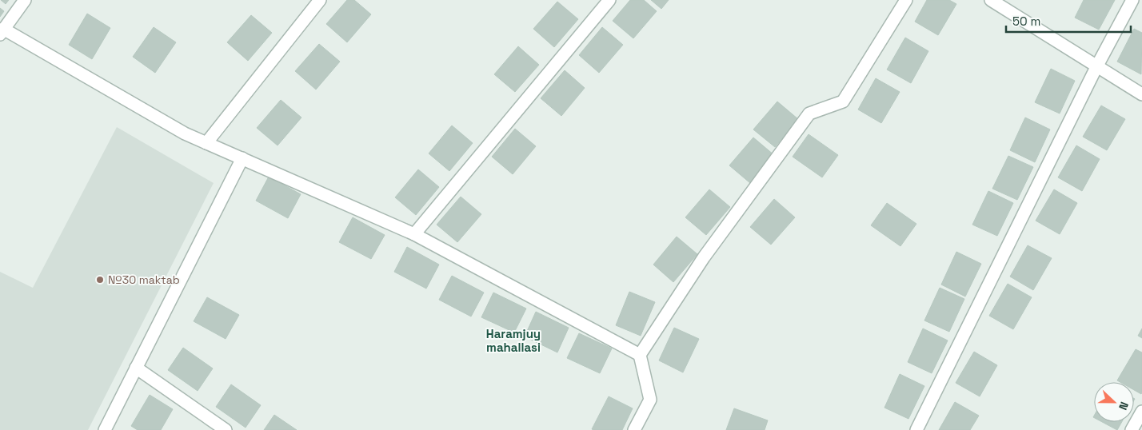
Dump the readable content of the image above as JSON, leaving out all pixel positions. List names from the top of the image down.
{
  "districts": ["Haramjuy mahallasi"],
  "places": ["№30 maktab"],
  "scale_bar": "50 m",
  "north": "right"
}
